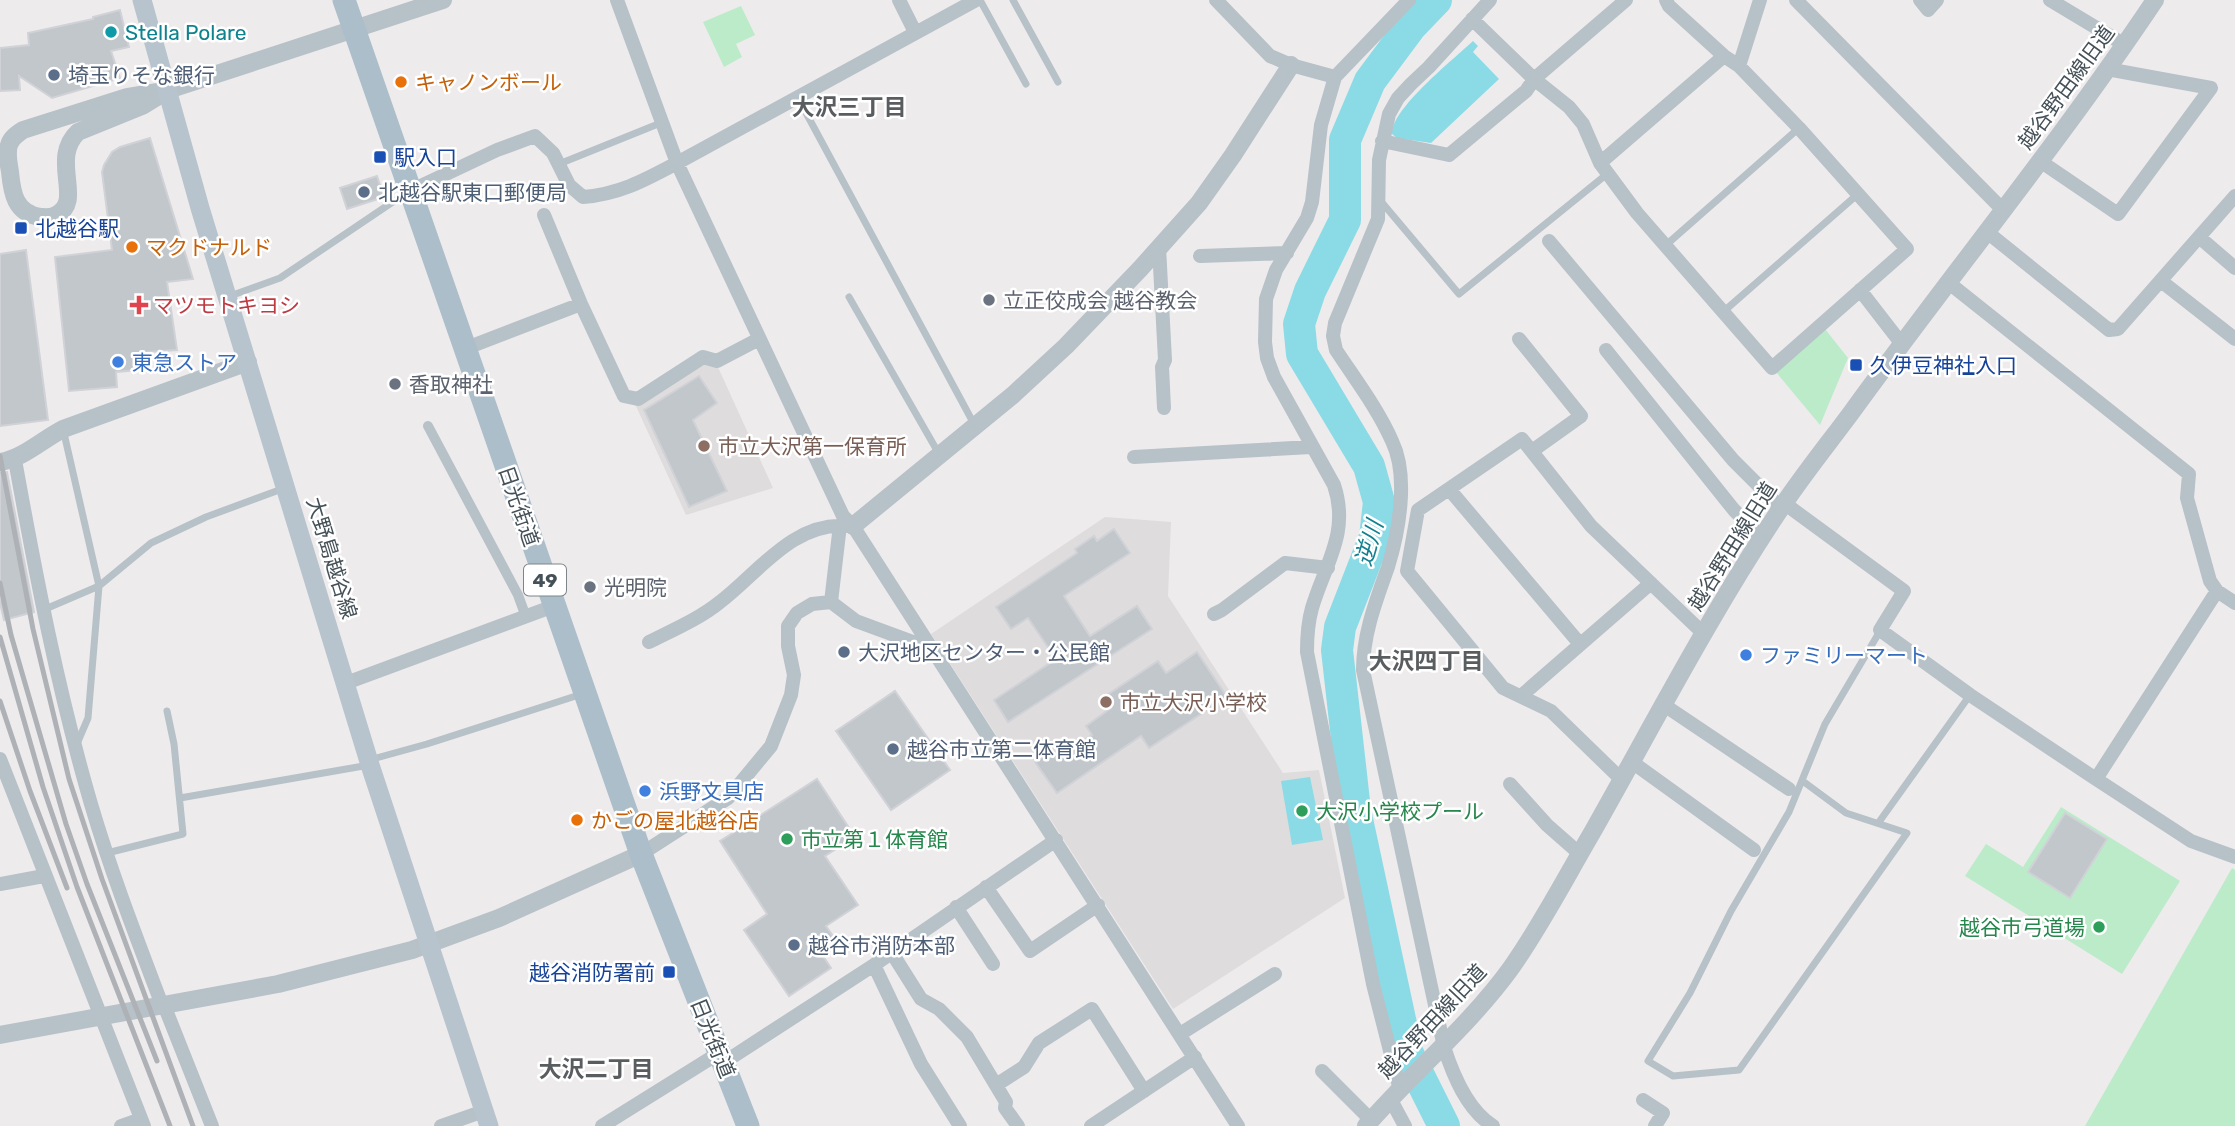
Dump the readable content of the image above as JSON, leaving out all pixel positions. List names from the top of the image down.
{
  "streets": {
    "main road": ["日光街道", "大野島越谷線", "49"],
    "street": ["越谷野田線旧道"]
  },
  "districts": ["大沢三丁目", "大沢四丁目", "大沢二丁目"],
  "water": ["逆川"],
  "places": {
    "other": [
      "Stella Polare",
      "埼玉りそな銀行",
      "キャノンボール",
      "北越谷駅東口郵便局",
      "マクドナルド",
      "立正佼成会 越谷教会",
      "東急ストア",
      "香取神社",
      "市立大沢第一保育所",
      "光明院",
      "大沢地区センター・公民館",
      "ファミリーマート",
      "市立大沢小学校",
      "越谷市立第二体育館",
      "浜野文具店",
      "大沢小学校プール",
      "かごの屋北越谷店",
      "市立第１体育館",
      "越谷市弓道場",
      "越谷市消防本部"
    ],
    "transit": [
      "駅入口",
      "北越谷駅",
      "久伊豆神社入口",
      "越谷消防署前"
    ],
    "health": ["マツモトキヨシ"]
  }
}
